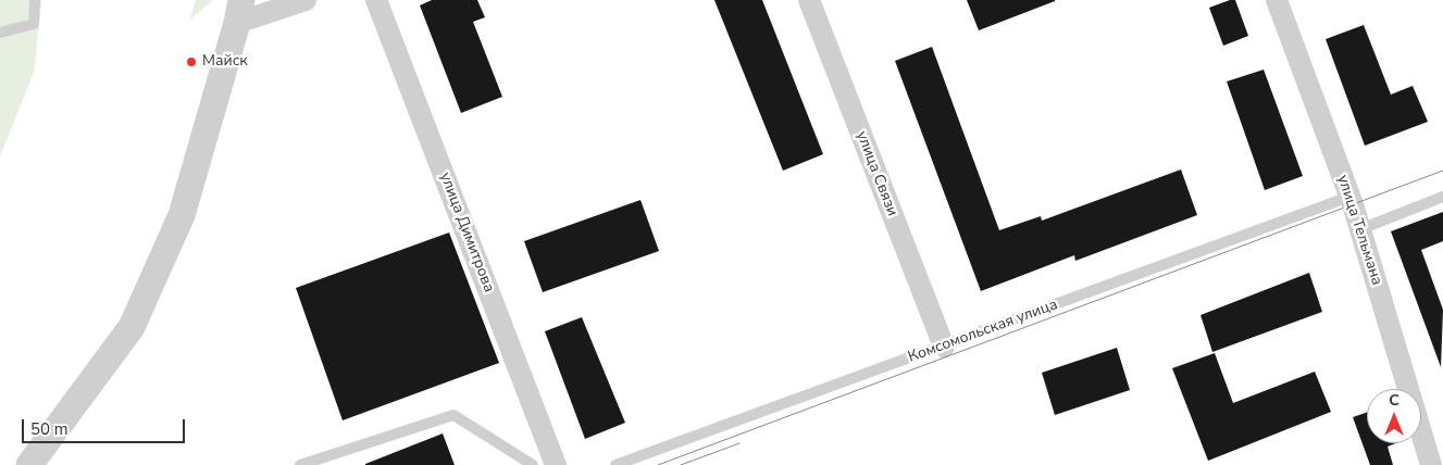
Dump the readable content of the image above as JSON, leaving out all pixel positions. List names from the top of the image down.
{
  "streets": {
    "street": ["улица Связи", "улица Тельмана", "улица Димитрова"],
    "lane": ["Комсомольская улица"]
  },
  "crossings": [
    ["улица Связи", "Комсомольская улица"],
    ["улица Тельмана", "Комсомольская улица"]
  ],
  "places": ["Майск"],
  "scale_bar": "50 m",
  "north": "top"
}
